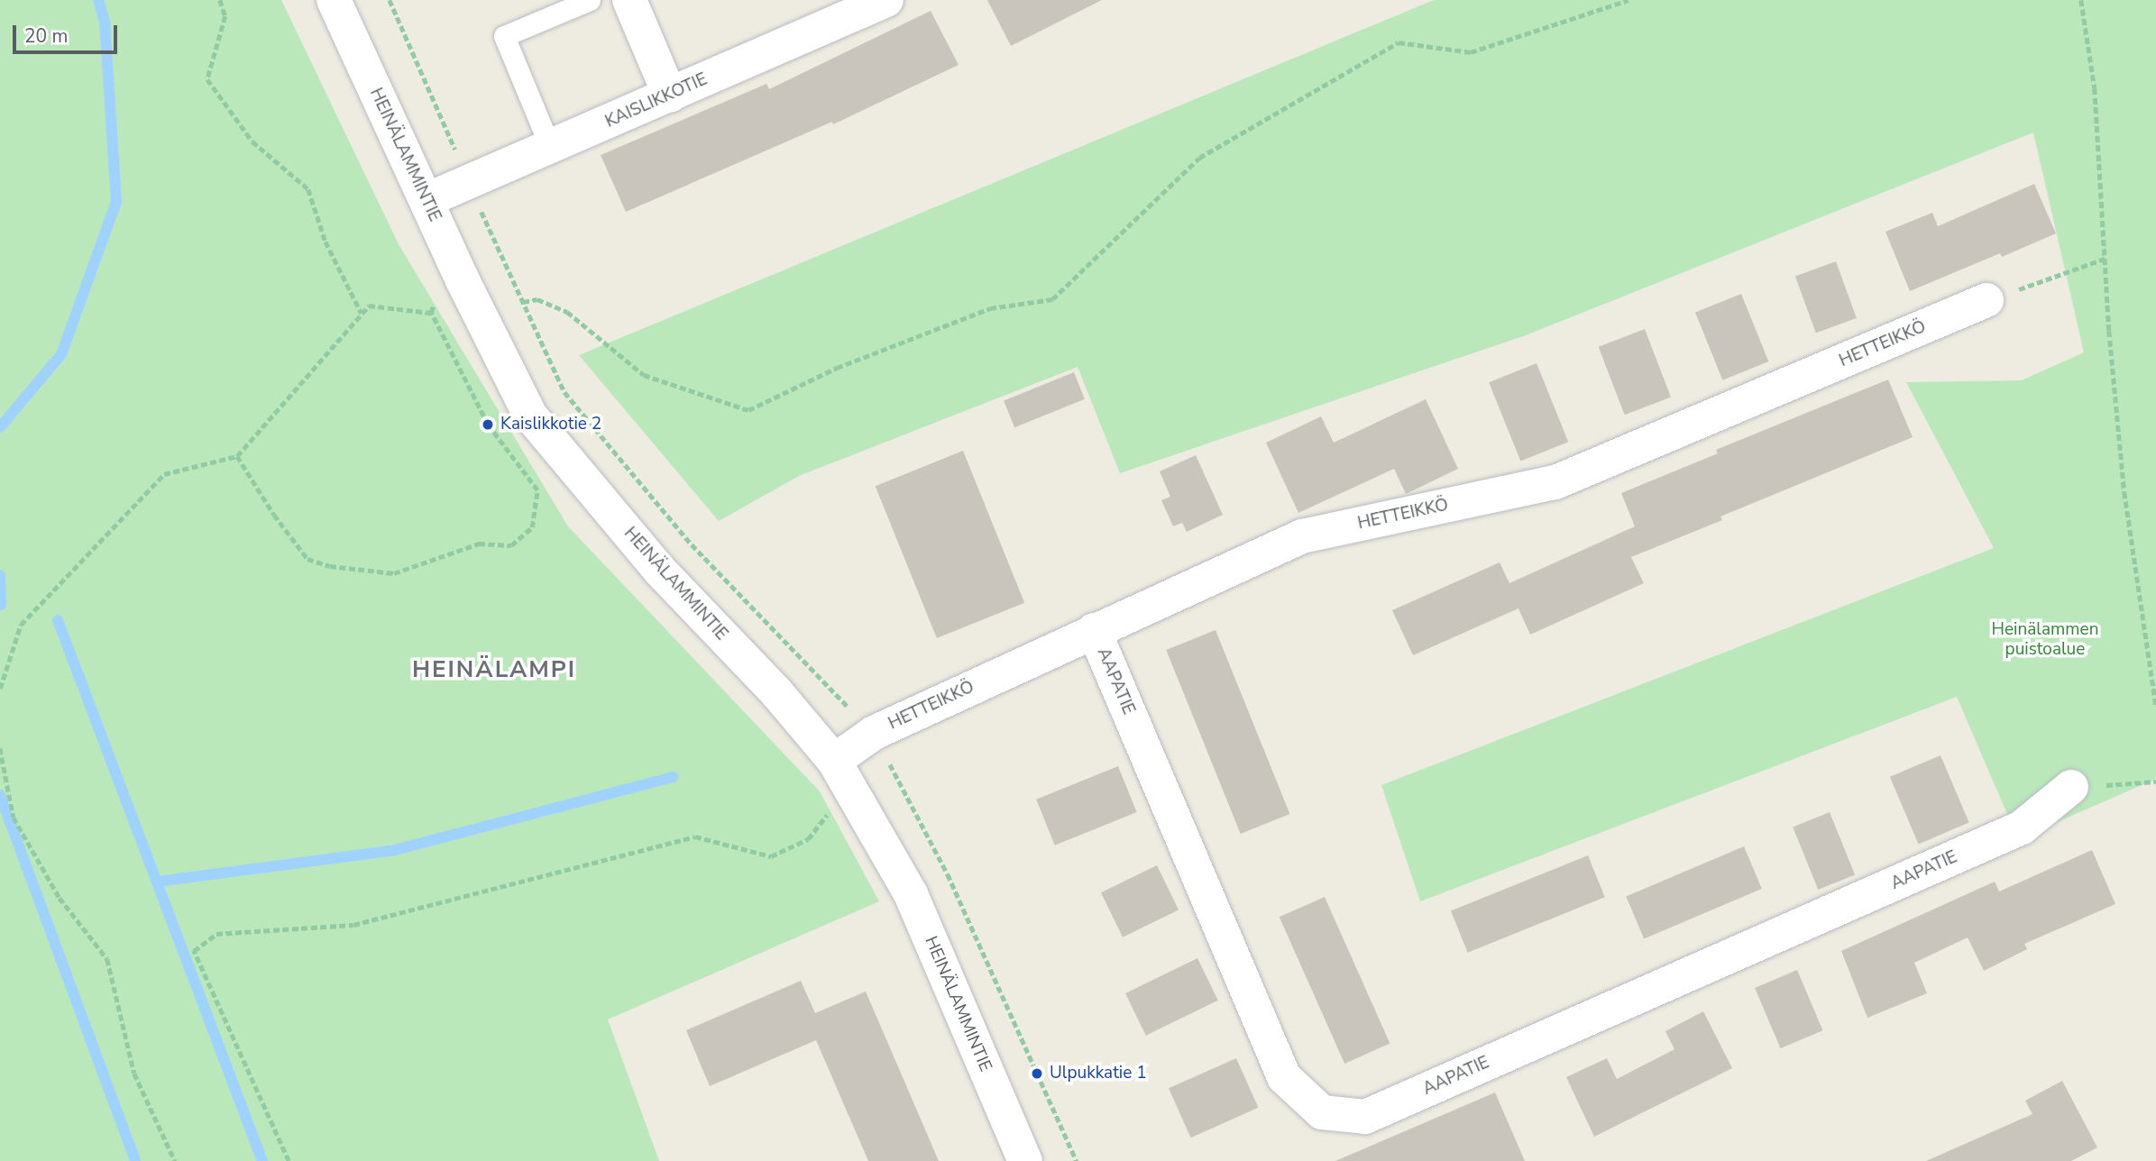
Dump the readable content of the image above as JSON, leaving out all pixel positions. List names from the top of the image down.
{
  "streets": {
    "street": [
      "KAISLIKKOTIE",
      "HEINÄLAMMINTIE",
      "HETTEIKKÖ",
      "AAPATIE"
    ]
  },
  "crossings": [
    ["KAISLIKKOTIE", "HEINÄLAMMINTIE"],
    ["HEINÄLAMMINTIE", "HETTEIKKÖ"],
    ["HETTEIKKÖ", "AAPATIE"]
  ],
  "districts": ["HEINÄLAMPI"],
  "parks": ["Heinälammen puistoalue"],
  "places": ["Kaislikkotie 2", "Ulpukkatie 1"],
  "scale_bar": "20 m"
}
